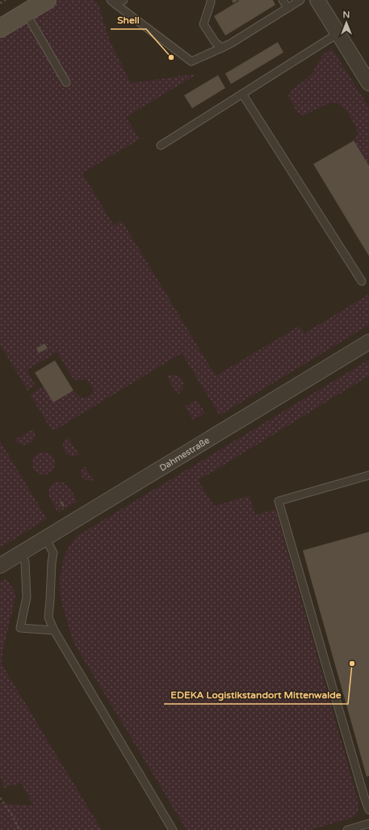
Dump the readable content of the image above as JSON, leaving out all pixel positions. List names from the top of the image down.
{
  "streets": {
    "street": ["Dahmestraße"]
  },
  "places": ["Shell", "EDEKA Logistikstandort Mittenwalde"],
  "north": "top"
}
